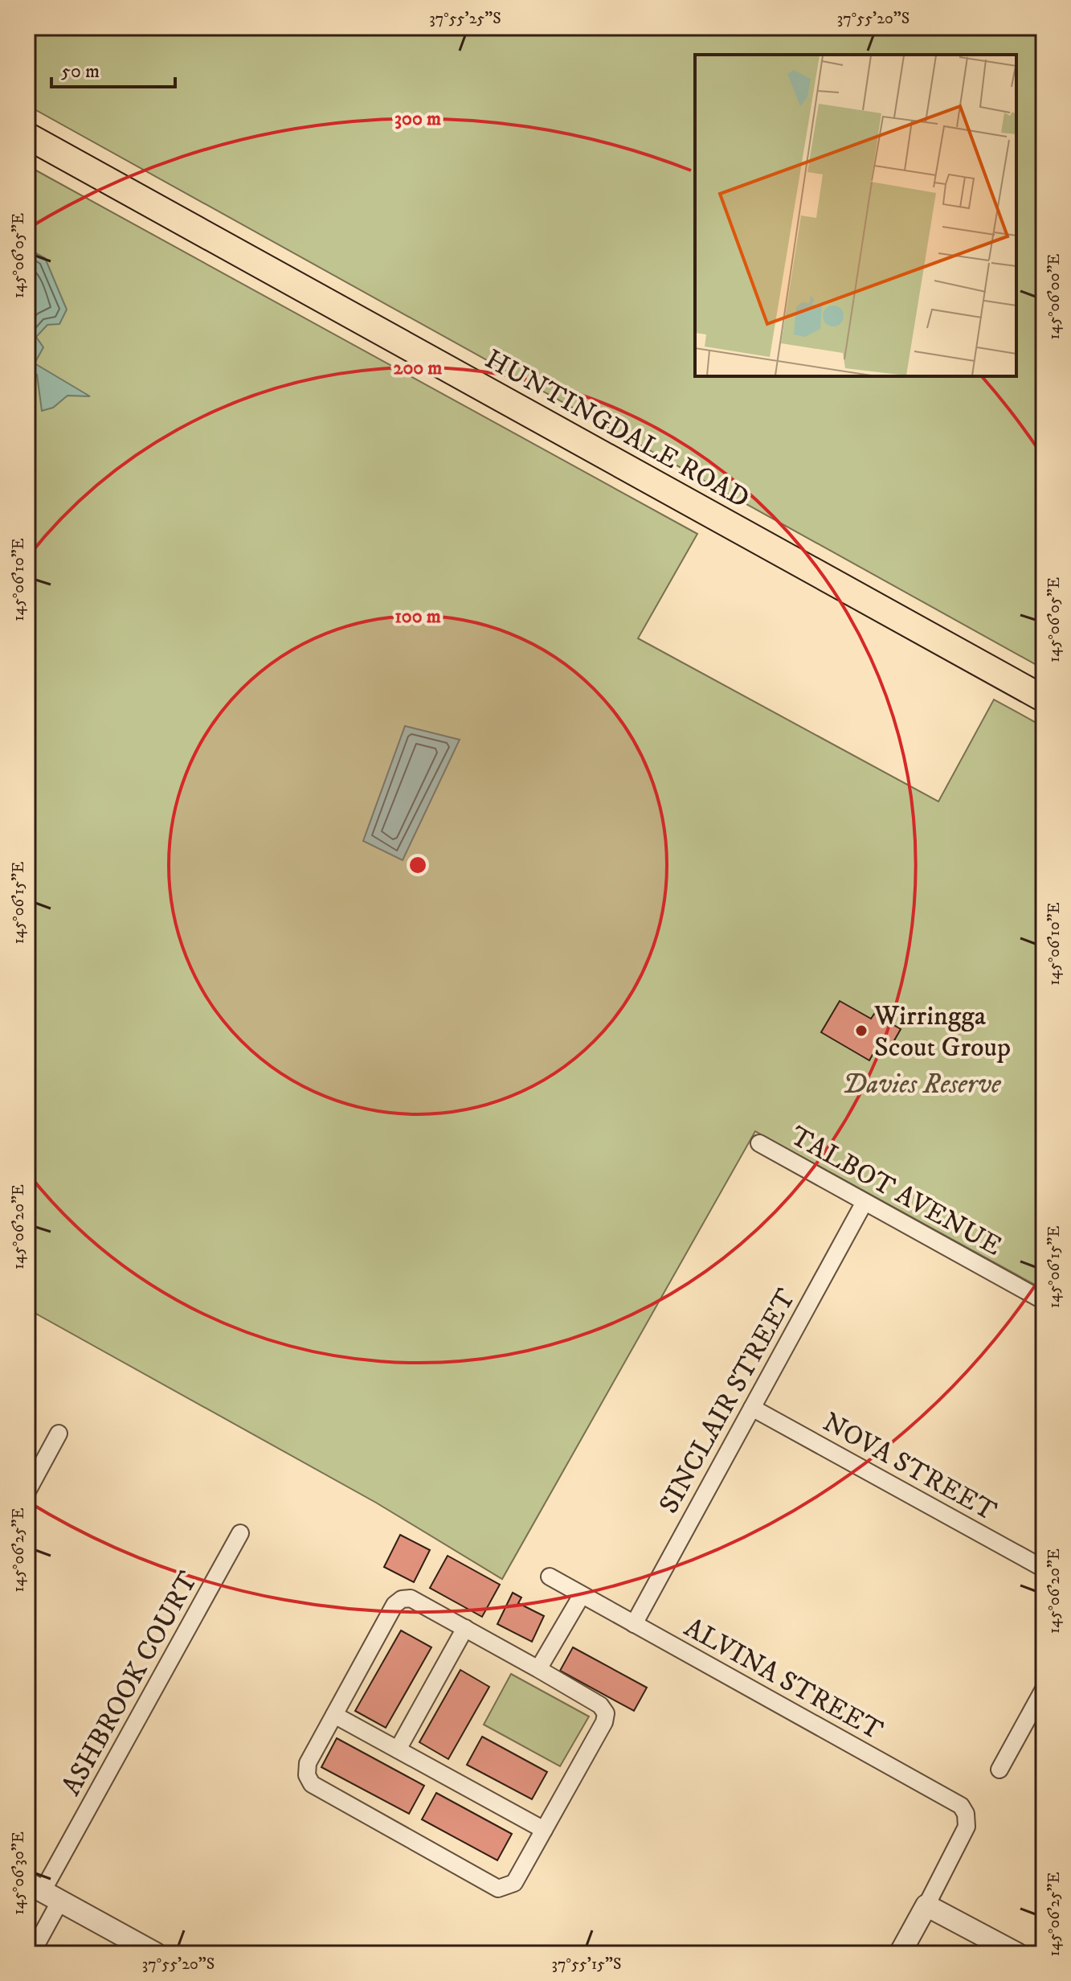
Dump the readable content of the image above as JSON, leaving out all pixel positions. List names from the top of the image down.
{
  "streets": {
    "main road": ["HUNTINGDALE ROAD"],
    "street": [
      "TALBOT AVENUE",
      "SINCLAIR STREET",
      "NOVA STREET",
      "ALVINA STREET",
      "ASHBROOK COURT"
    ]
  },
  "crossings": [
    ["TALBOT AVENUE", "SINCLAIR STREET"],
    ["SINCLAIR STREET", "NOVA STREET"],
    ["SINCLAIR STREET", "ALVINA STREET"]
  ],
  "parks": ["Davies Reserve"],
  "places": ["Wirringga Scout Group"],
  "scale_bar": "50 m",
  "coordinates": [
    "37°55'25\"S",
    "37°55'20\"S",
    "145°06'05\"E",
    "145°06'00\"E",
    "145°06'10\"E",
    "145°06'15\"E",
    "145°06'20\"E",
    "145°06'25\"E",
    "145°06'30\"E",
    "37°55'15\"S"
  ],
  "rings": ["300 m", "200 m", "100 m"]
}
